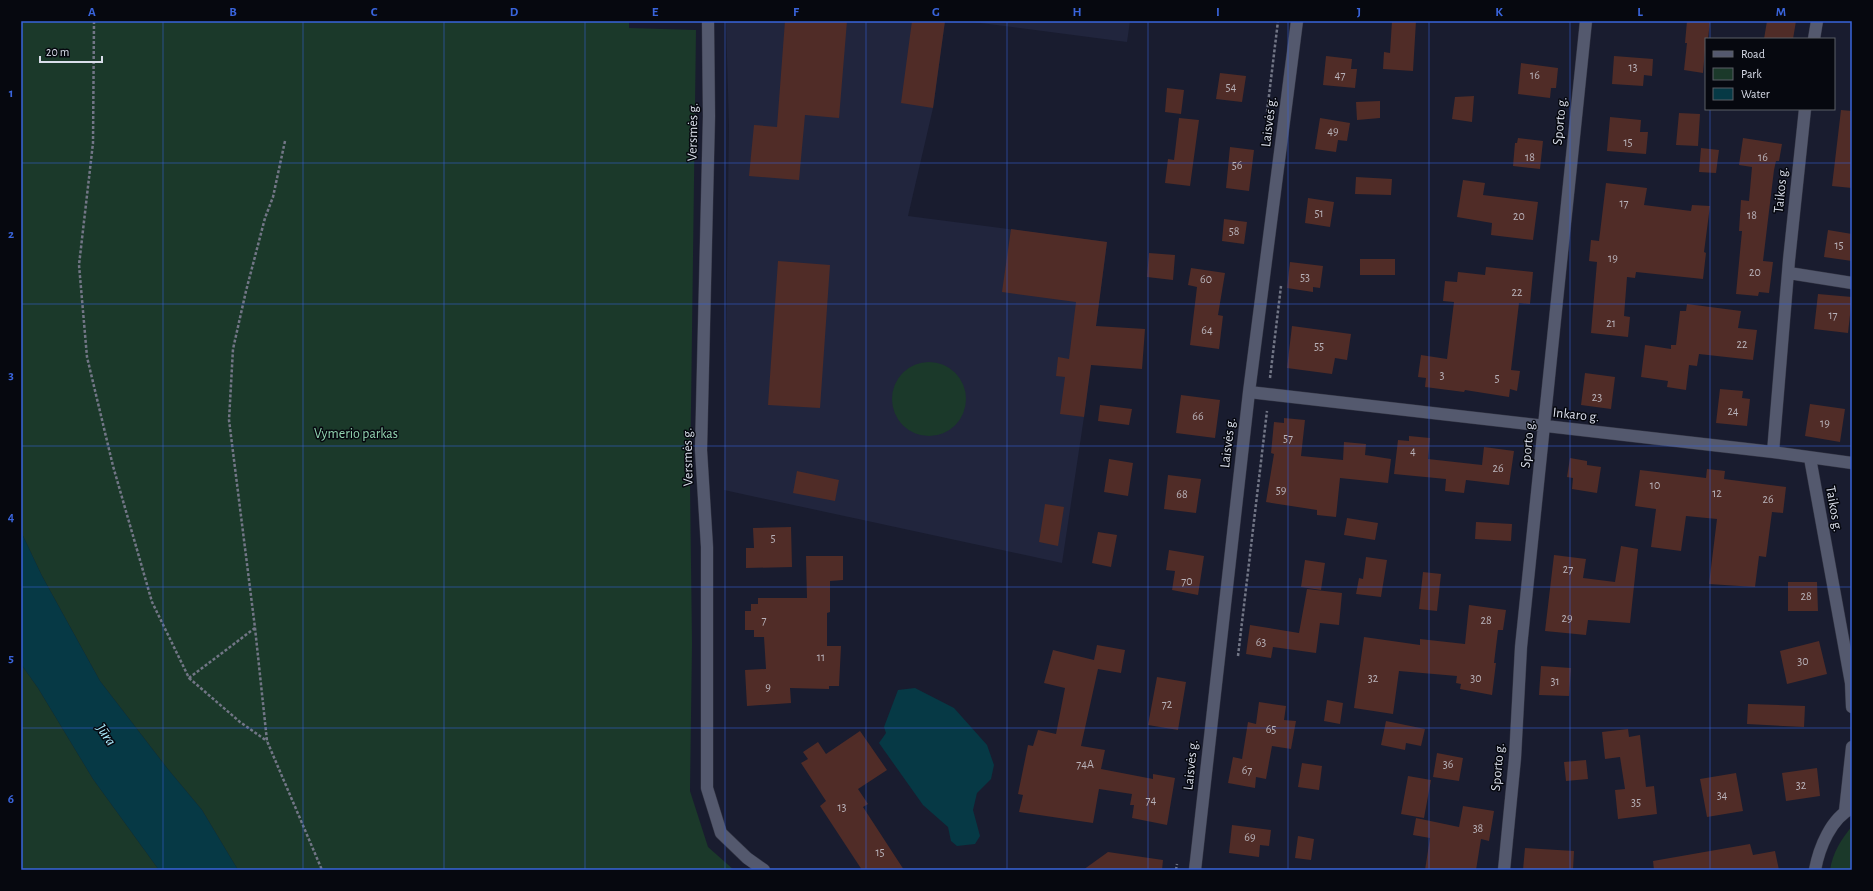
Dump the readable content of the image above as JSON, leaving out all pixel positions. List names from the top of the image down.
{
  "streets": {
    "street": [
      "Sporto g.",
      "Laisvės g.",
      "Versmės g.",
      "Taikos g.",
      "Inkaro g."
    ]
  },
  "crossings": [
    ["Sporto g.", "Inkaro g."],
    ["Laisvės g.", "Inkaro g."],
    ["Taikos g.", "Inkaro g."]
  ],
  "water": ["Jūra"],
  "parks": ["Vymerio parkas"],
  "house_numbers": [
    "13",
    "47",
    "16",
    "54",
    "49",
    "15",
    "18",
    "16",
    "56",
    "17",
    "51",
    "18",
    "20",
    "58",
    "15",
    "19",
    "20",
    "53",
    "60",
    "22",
    "17",
    "21",
    "64",
    "22",
    "55",
    "3",
    "5",
    "23",
    "24",
    "66",
    "19",
    "57",
    "4",
    "26",
    "10",
    "59",
    "12",
    "68",
    "26",
    "5",
    "27",
    "70",
    "28",
    "29",
    "7",
    "28",
    "63",
    "11",
    "30",
    "32",
    "30",
    "31",
    "9",
    "72",
    "65",
    "74A",
    "36",
    "67",
    "32",
    "34",
    "74",
    "35",
    "13",
    "38",
    "69",
    "15"
  ],
  "legend": ["Road", "Park", "Water"],
  "scale_bar": "20 m",
  "grid": {
    "columns": [
      "A",
      "B",
      "C",
      "D",
      "E",
      "F",
      "G",
      "H",
      "I",
      "J",
      "K",
      "L",
      "M"
    ],
    "rows": [
      "1",
      "2",
      "3",
      "4",
      "5",
      "6"
    ]
  }
}
